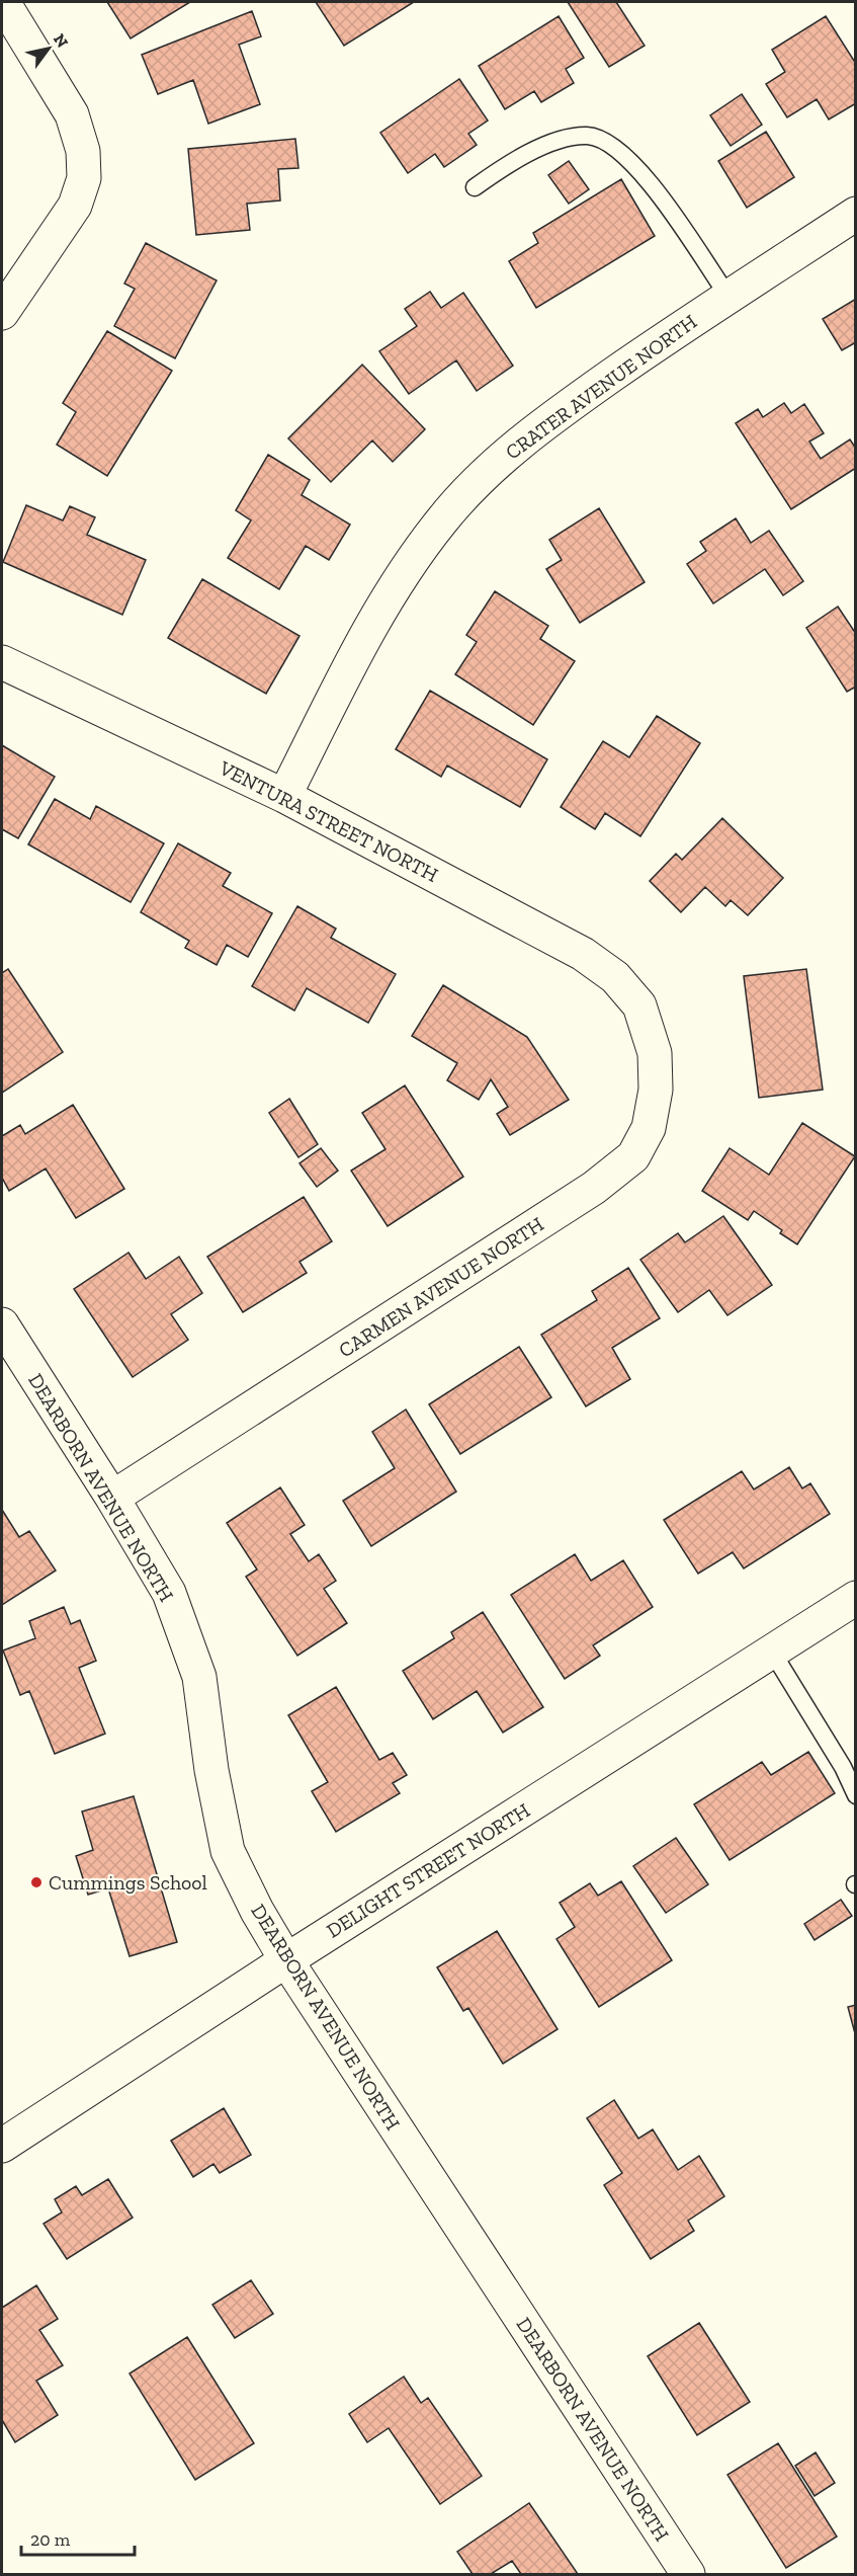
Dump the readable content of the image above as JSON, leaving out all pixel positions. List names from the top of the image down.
{
  "streets": {
    "street": [
      "CRATER AVENUE NORTH",
      "VENTURA STREET NORTH",
      "CARMEN AVENUE NORTH",
      "DEARBORN AVENUE NORTH",
      "DELIGHT STREET NORTH"
    ]
  },
  "crossings": [
    ["CRATER AVENUE NORTH", "VENTURA STREET NORTH"],
    ["VENTURA STREET NORTH", "CARMEN AVENUE NORTH"],
    ["CARMEN AVENUE NORTH", "DEARBORN AVENUE NORTH"],
    ["DEARBORN AVENUE NORTH", "DELIGHT STREET NORTH"]
  ],
  "places": ["Cummings School"],
  "scale_bar": "20 m",
  "north": "top right"
}
